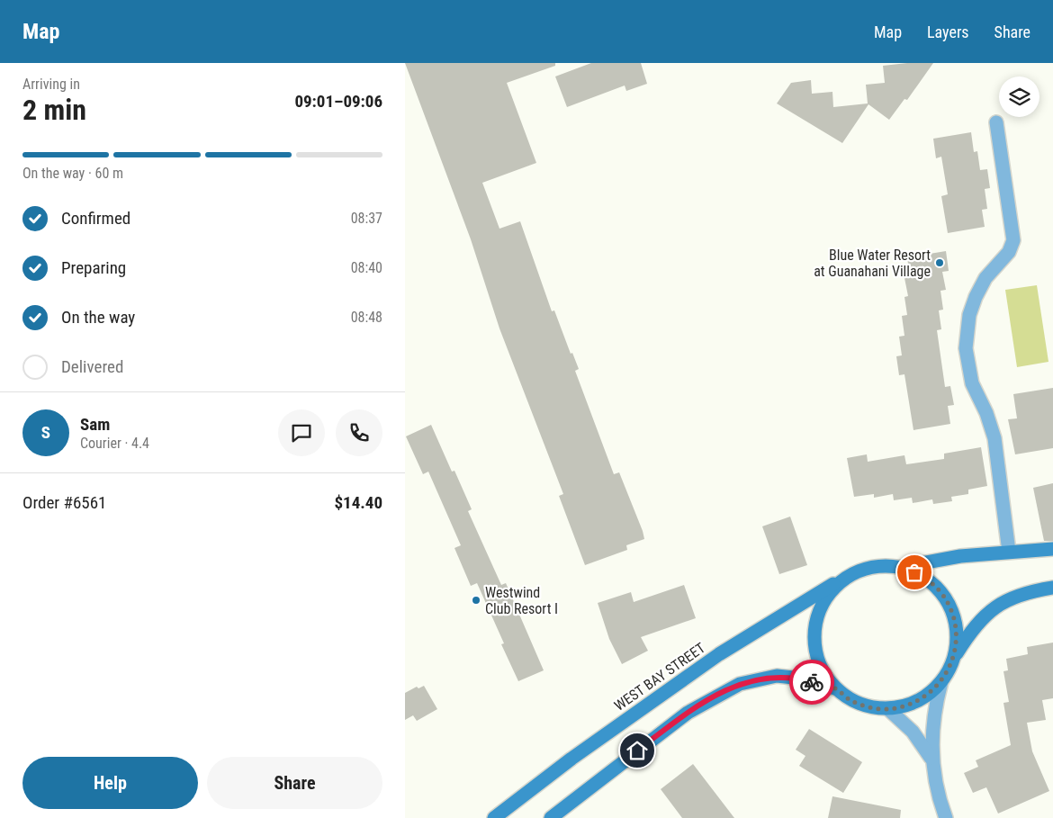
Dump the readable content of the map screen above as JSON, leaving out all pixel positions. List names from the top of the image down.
{
  "streets": {
    "main road": ["WEST BAY STREET"]
  },
  "places": ["Blue Water Resort at Guanahani Village", "Westwind Club Resort I"],
  "page": {
    "header": "Map",
    "nav": ["Map", "Layers", "Share"],
    "heading": ["2 min", "Arriving in", "09:01–09:06"],
    "panel": [
      "Sam",
      "Courier · 4.4",
      "Order #6561",
      "$14.40"
    ],
    "bar": "On the way · 60 m",
    "list": [
      ["Confirmed", "08:37"],
      ["Preparing", "08:40"],
      ["On the way", "08:48"],
      "Delivered"
    ],
    "round": "S",
    "buttons": ["Help", "Share"]
  }
}
